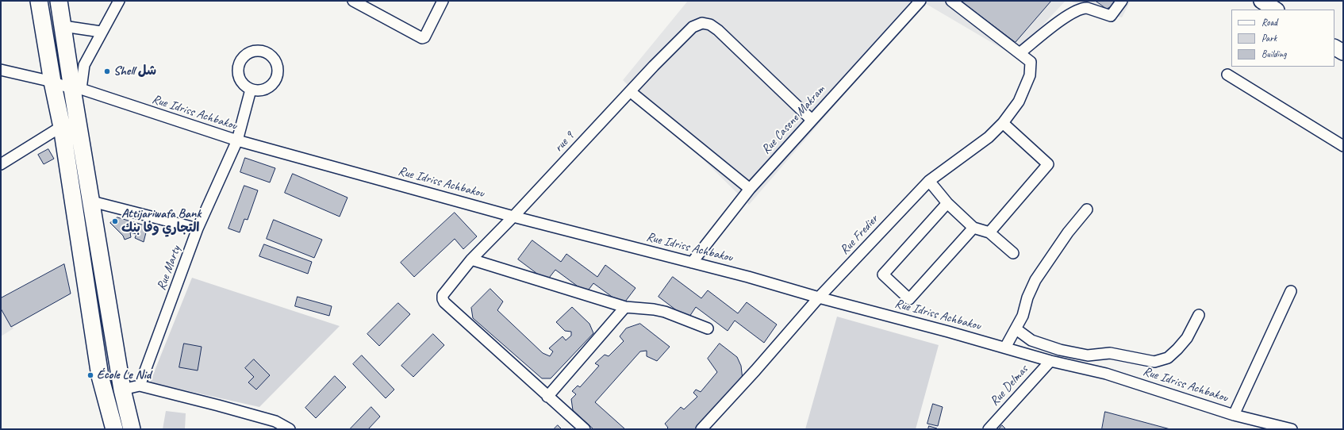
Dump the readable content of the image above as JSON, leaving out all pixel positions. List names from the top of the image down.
{
  "streets": {
    "street": [
      "Rue Idriss Achbakou",
      "Rue Casene Makram",
      "rue 9",
      "Rue Fredier",
      "Rue Marty",
      "Rue Delmas"
    ]
  },
  "crossings": [
    ["Rue Idriss Achbakou", "Rue Casene Makram"],
    ["Rue Idriss Achbakou", "rue 9"],
    ["Rue Idriss Achbakou", "Rue Fredier"],
    ["Rue Idriss Achbakou", "Rue Marty"],
    ["Rue Idriss Achbakou", "Rue Delmas"],
    ["Rue Casene Makram", "rue 9"]
  ],
  "places": ["Shell شل", "Attijariwafa Bank التجاري وفا بنك", "École Le Nid"],
  "legend": ["Road", "Park", "Building"]
}
